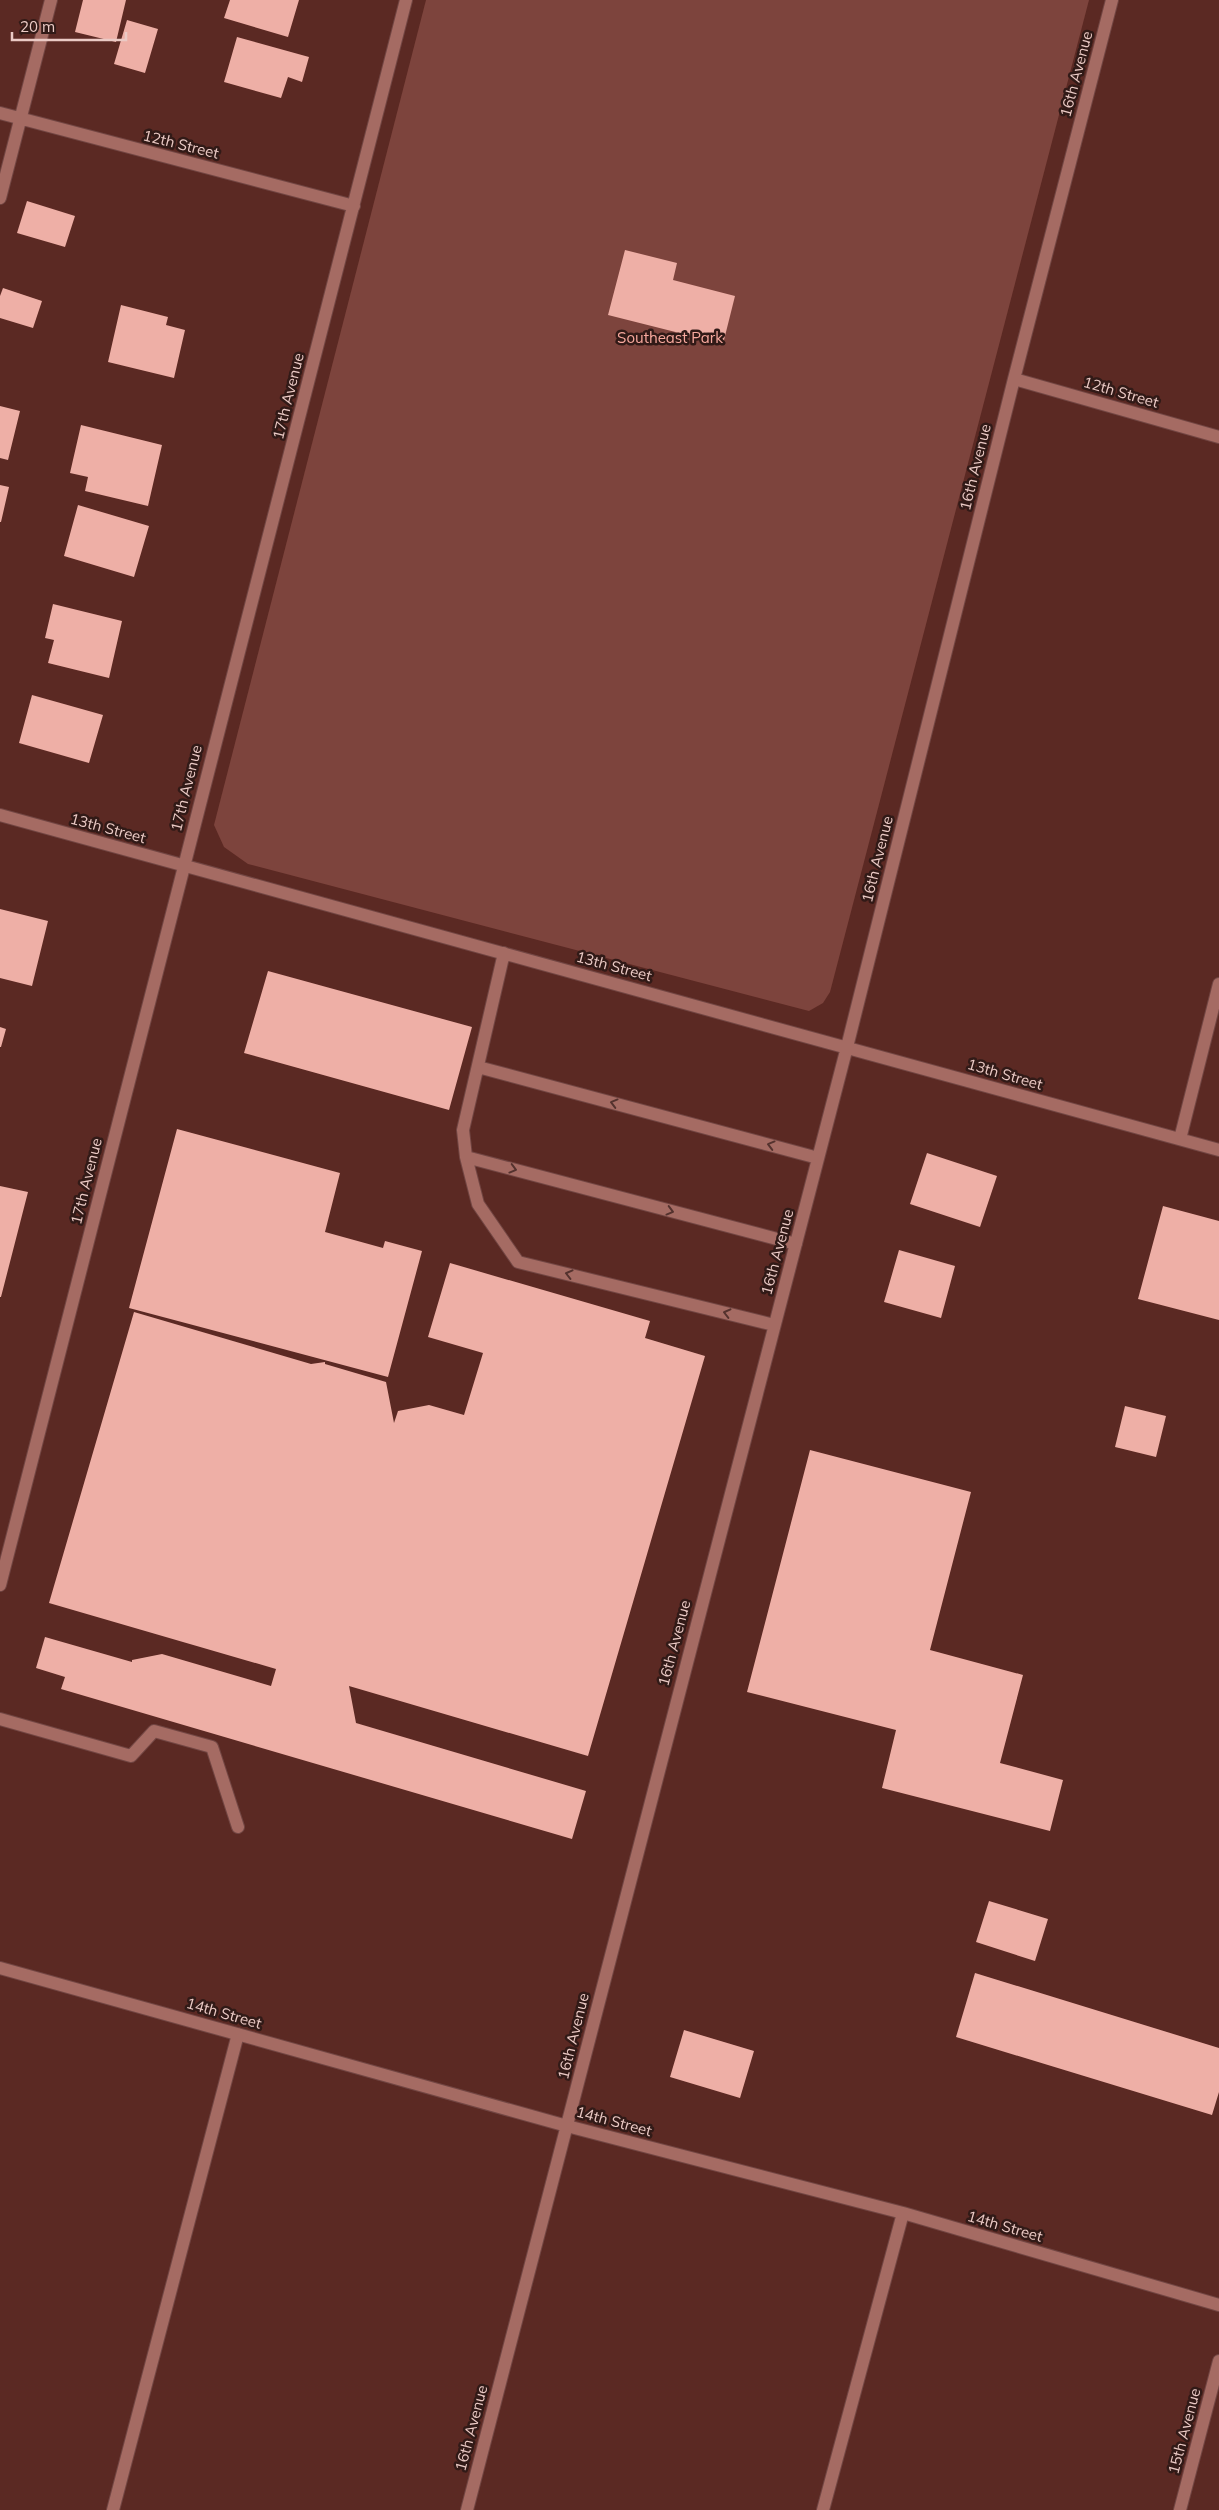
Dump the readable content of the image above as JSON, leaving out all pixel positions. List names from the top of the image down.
{
  "streets": {
    "street": [
      "16th Avenue",
      "12th Street",
      "17th Avenue",
      "13th Street",
      "14th Street",
      "15th Avenue"
    ]
  },
  "crossings": [
    ["16th Avenue", "12th Street"],
    ["16th Avenue", "13th Street"],
    ["16th Avenue", "14th Street"],
    ["12th Street", "17th Avenue"],
    ["17th Avenue", "13th Street"]
  ],
  "parks": ["Southeast Park"],
  "scale_bar": "20 m"
}
